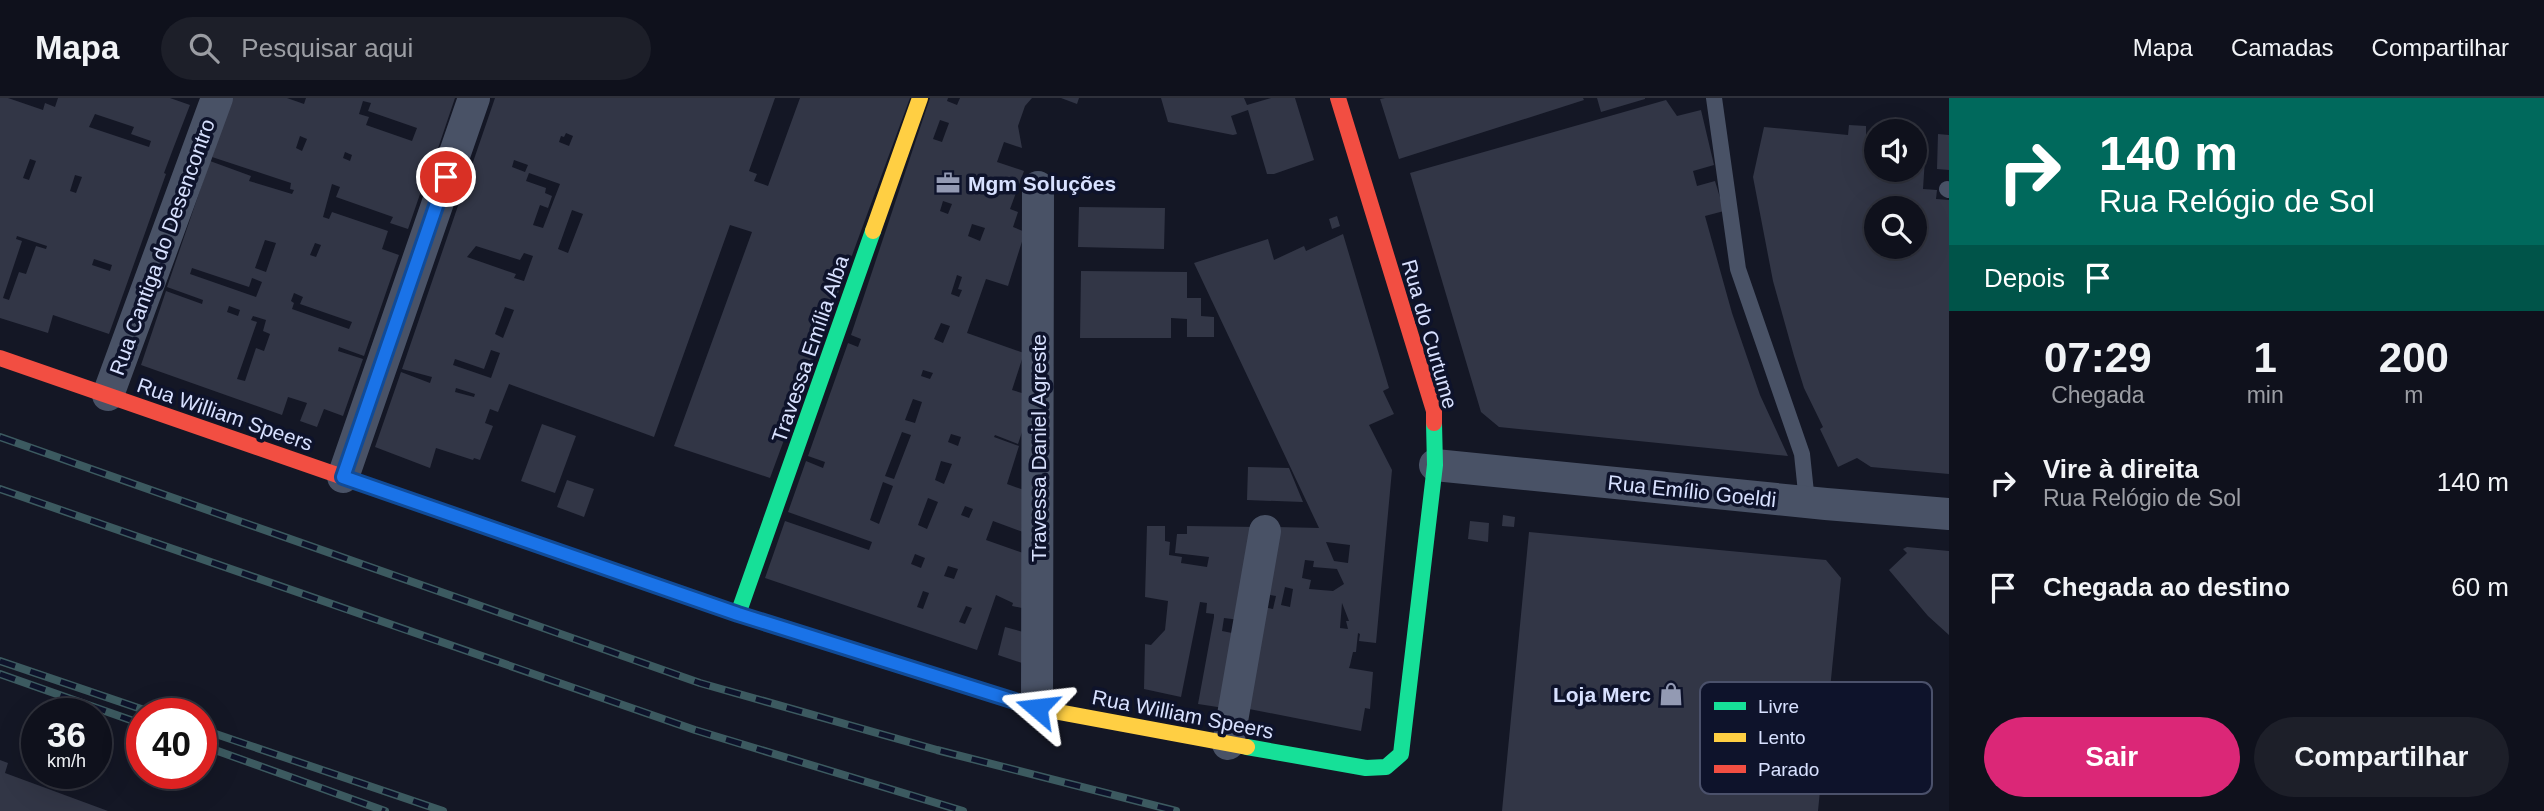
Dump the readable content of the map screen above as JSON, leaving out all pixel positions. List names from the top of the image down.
{
  "streets": {
    "street": [
      "Rua Cantiga do Desencontro",
      "Rua do Curtume",
      "Travessa Emília Alba",
      "Rua William Speers",
      "Travessa Daniel Agreste",
      "Rua Emílio Goeldi"
    ]
  },
  "crossings": [
    ["Rua Cantiga do Desencontro", "Rua William Speers"],
    ["Rua do Curtume", "Rua William Speers"],
    ["Rua do Curtume", "Rua Emílio Goeldi"],
    ["Travessa Emília Alba", "Rua William Speers"],
    ["Rua William Speers", "Travessa Daniel Agreste"]
  ],
  "places": {
    "office": ["Mgm Soluções"],
    "shop": ["Loja Merc"]
  },
  "legend": ["Livre", "Lento", "Parado"],
  "page": {
    "header": "Mapa",
    "search": "Pesquisar aqui",
    "nav": ["Mapa", "Camadas", "Compartilhar"],
    "turn": ["140 m", "Rua Relógio de Sol"],
    "then": "Depois",
    "eta": [
      "07:29",
      "Chegada",
      "1",
      "min",
      "200",
      "m"
    ],
    "list": [
      {
        "name": "Vire à direita",
        "note": "Rua Relógio de Sol",
        "value": "140 m"
      },
      {
        "name": "Chegada ao destino",
        "value": "60 m"
      }
    ],
    "speed": "36 km/h",
    "limit": "40",
    "buttons": ["Sair", "Compartilhar"]
  }
}
